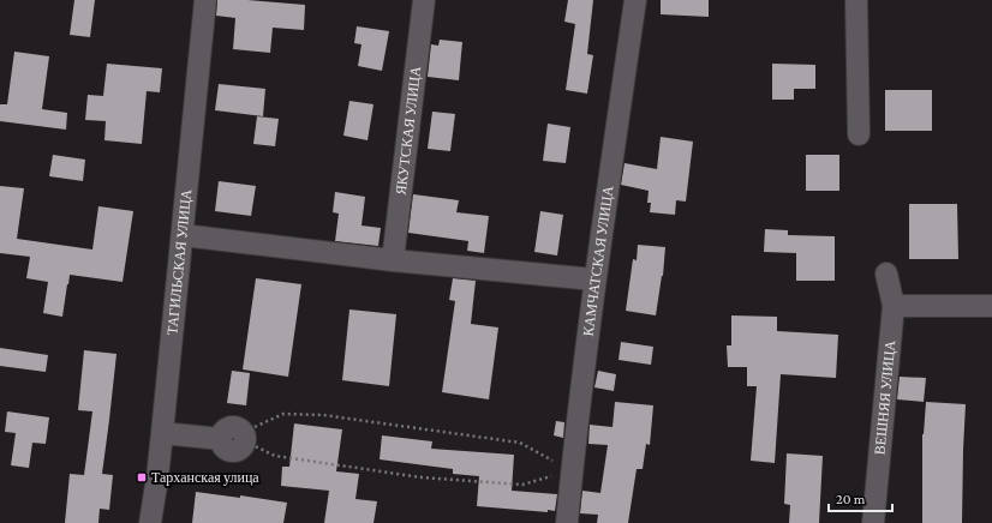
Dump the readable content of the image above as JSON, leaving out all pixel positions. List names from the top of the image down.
{
  "streets": {
    "street": [
      "ЯКУТСКАЯ УЛИЦА",
      "ТАГИЛЬСКАЯ УЛИЦА",
      "КАМЧАТСКАЯ УЛИЦА",
      "ВЕШНЯЯ УЛИЦА"
    ]
  },
  "places": {
    "transit": ["Тарханская улица"]
  },
  "scale_bar": "20 m"
}
